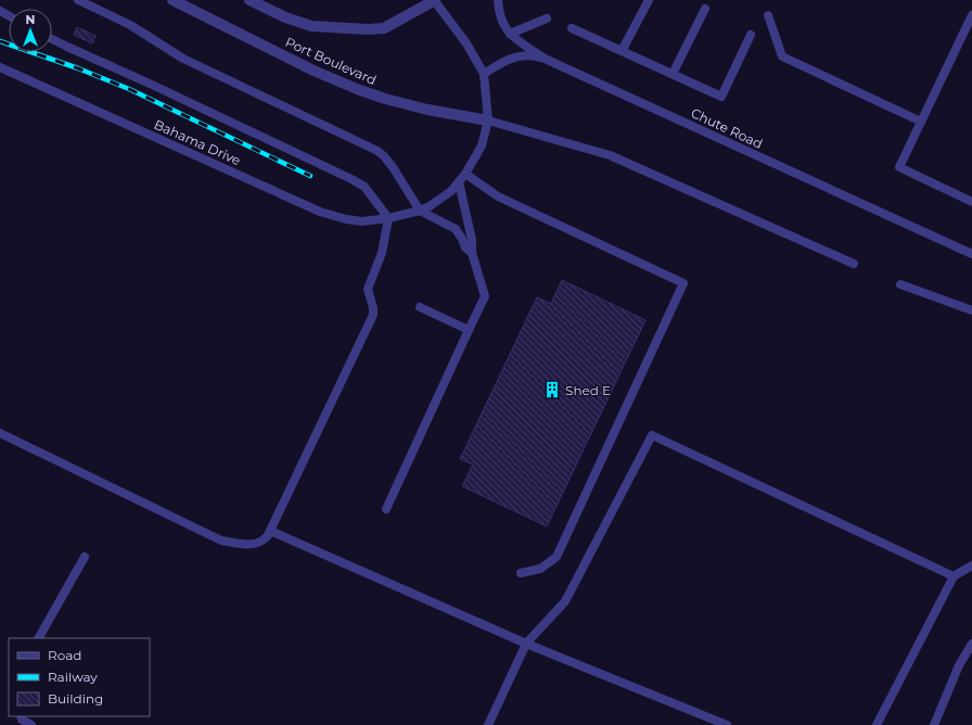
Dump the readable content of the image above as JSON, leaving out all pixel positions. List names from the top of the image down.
{
  "streets": {
    "street": ["Port Boulevard"],
    "lane": ["Chute Road", "Bahama Drive"]
  },
  "crossings": [
    ["Port Boulevard", "Bahama Drive"]
  ],
  "places": {
    "building": ["Shed E"]
  },
  "legend": ["Road", "Railway", "Building"],
  "north": "top"
}
